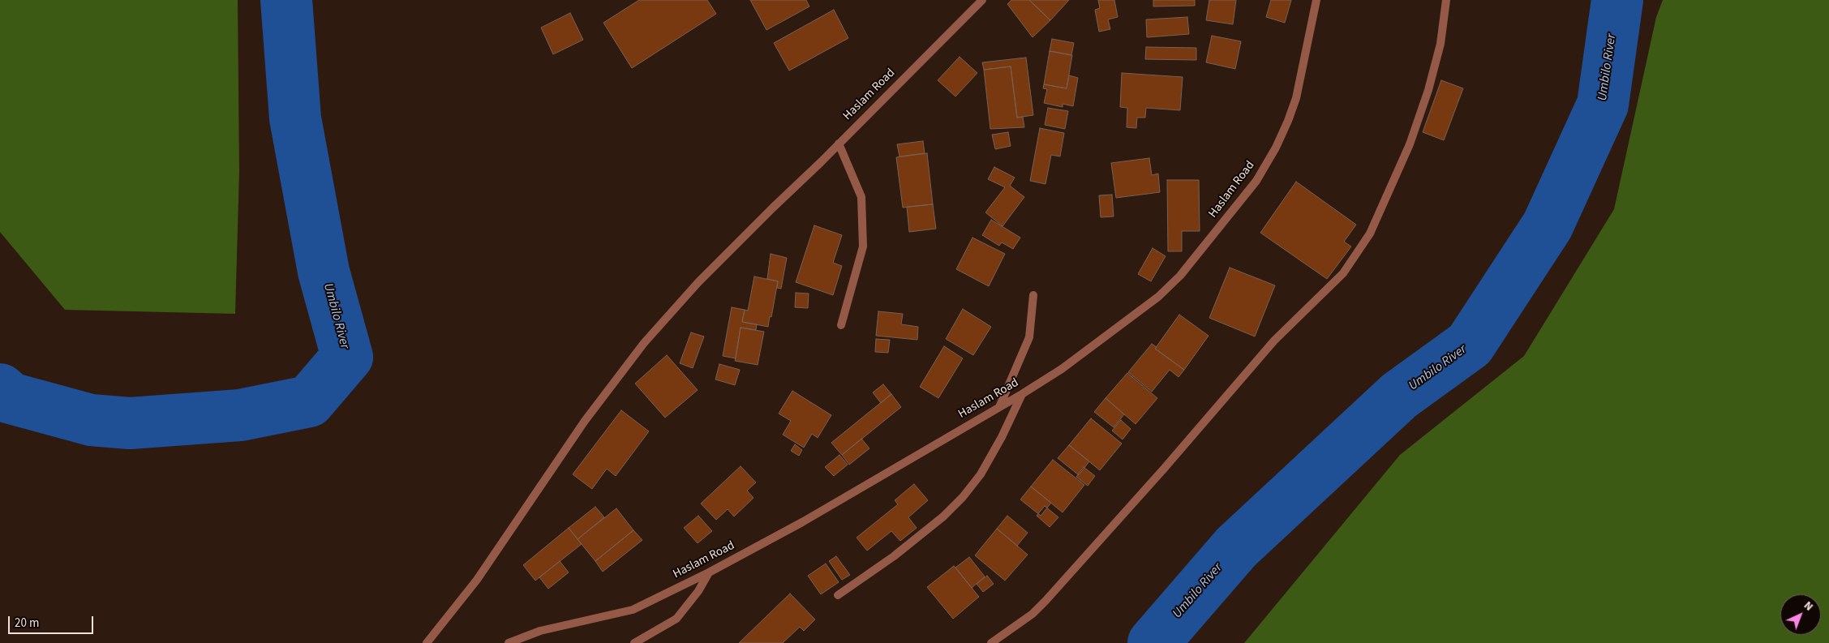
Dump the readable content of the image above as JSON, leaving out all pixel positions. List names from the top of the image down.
{
  "streets": {
    "street": ["Haslam Road"]
  },
  "water": ["Umbilo River"],
  "scale_bar": "20 m",
  "north": "top right"
}
